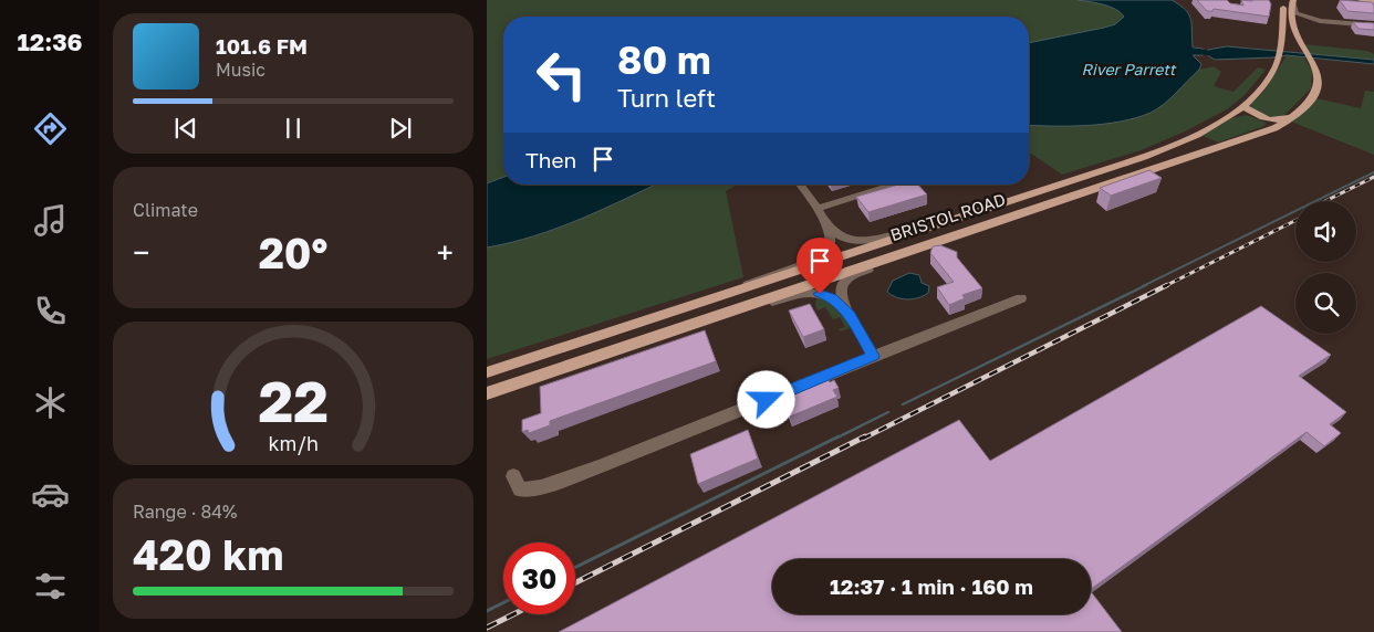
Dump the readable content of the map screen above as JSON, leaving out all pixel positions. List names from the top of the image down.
{
  "streets": {
    "main road": ["BRISTOL ROAD"]
  },
  "water": ["River Parrett"],
  "page": {
    "tabs": "12:36",
    "turn": ["80 m", "Turn left"],
    "song": ["101.6 FM", "Music"],
    "then": "Then",
    "tile": [
      "Climate",
      ["Range · 84%", "420 km"]
    ],
    "heat": ["−", "20°", "+"],
    "limit": "30",
    "trip": "12:37 · 1 min · 160 m",
    "gauge": ["22", "km/h"]
  }
}
